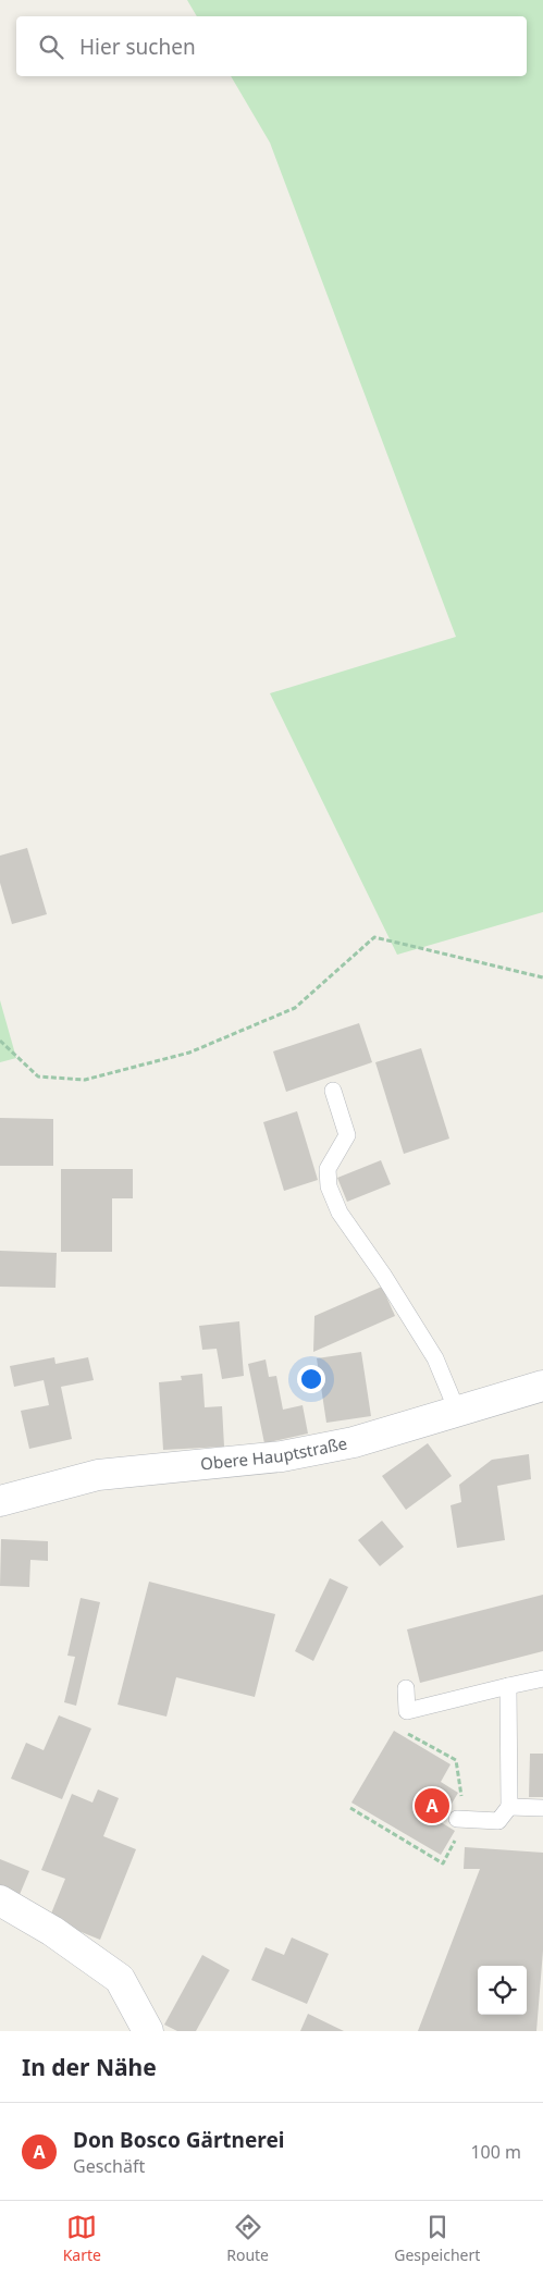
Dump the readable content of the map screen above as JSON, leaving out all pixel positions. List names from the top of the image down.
{
  "streets": {
    "street": ["Obere Hauptstraße"]
  },
  "page": {
    "search": "Hier suchen",
    "pins": "A",
    "heading": "In der Nähe",
    "list": [
      {
        "mark": "A",
        "name": "Don Bosco Gärtnerei",
        "note": "Geschäft",
        "value": "100 m"
      }
    ],
    "nav": ["Karte", "Route", "Gespeichert"]
  }
}
